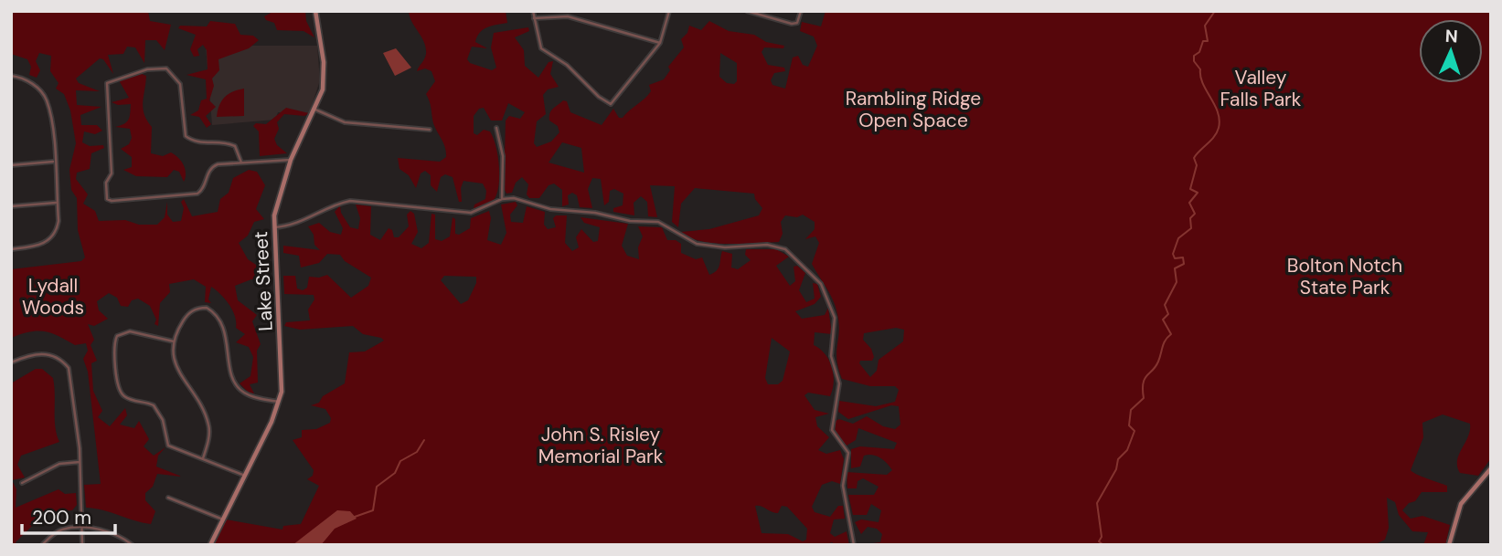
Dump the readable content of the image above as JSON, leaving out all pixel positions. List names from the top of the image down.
{
  "streets": {
    "main road": ["Lake Street"]
  },
  "parks": [
    "Valley Falls Park",
    "Rambling Ridge Open Space",
    "Bolton Notch State Park",
    "Lydall Woods",
    "John S. Risley Memorial Park"
  ],
  "scale_bar": "200 m",
  "north": "top"
}
